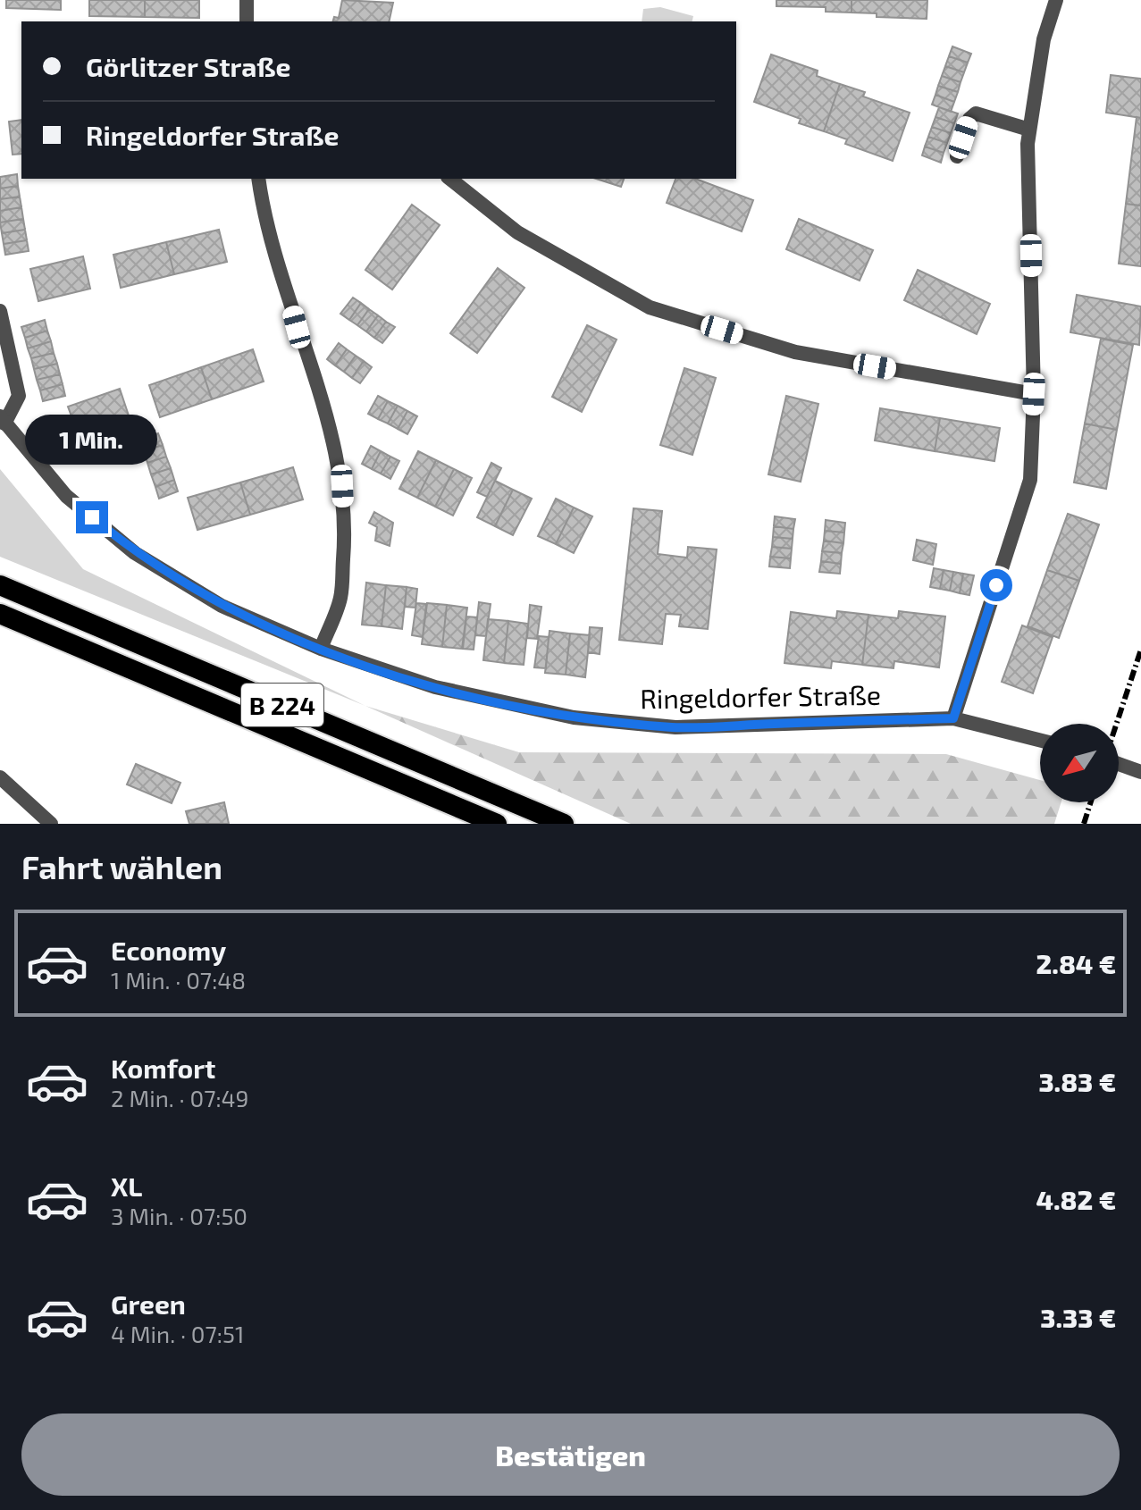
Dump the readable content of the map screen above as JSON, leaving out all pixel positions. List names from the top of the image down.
{
  "streets": {
    "highway": ["B 224"],
    "street": ["Ringeldorfer Straße"]
  },
  "north": "bottom left",
  "page": {
    "banner": ["Görlitzer Straße", "Ringeldorfer Straße"],
    "bubble": "1 Min.",
    "heading": "Fahrt wählen",
    "list": [
      {
        "name": "Economy",
        "note": "1 Min. · 07:48",
        "value": "2.84 €"
      },
      {
        "name": "Komfort",
        "note": "2 Min. · 07:49",
        "value": "3.83 €"
      },
      {
        "name": "XL",
        "note": "3 Min. · 07:50",
        "value": "4.82 €"
      },
      {
        "name": "Green",
        "note": "4 Min. · 07:51",
        "value": "3.33 €"
      }
    ],
    "buttons": "Bestätigen"
  }
}
